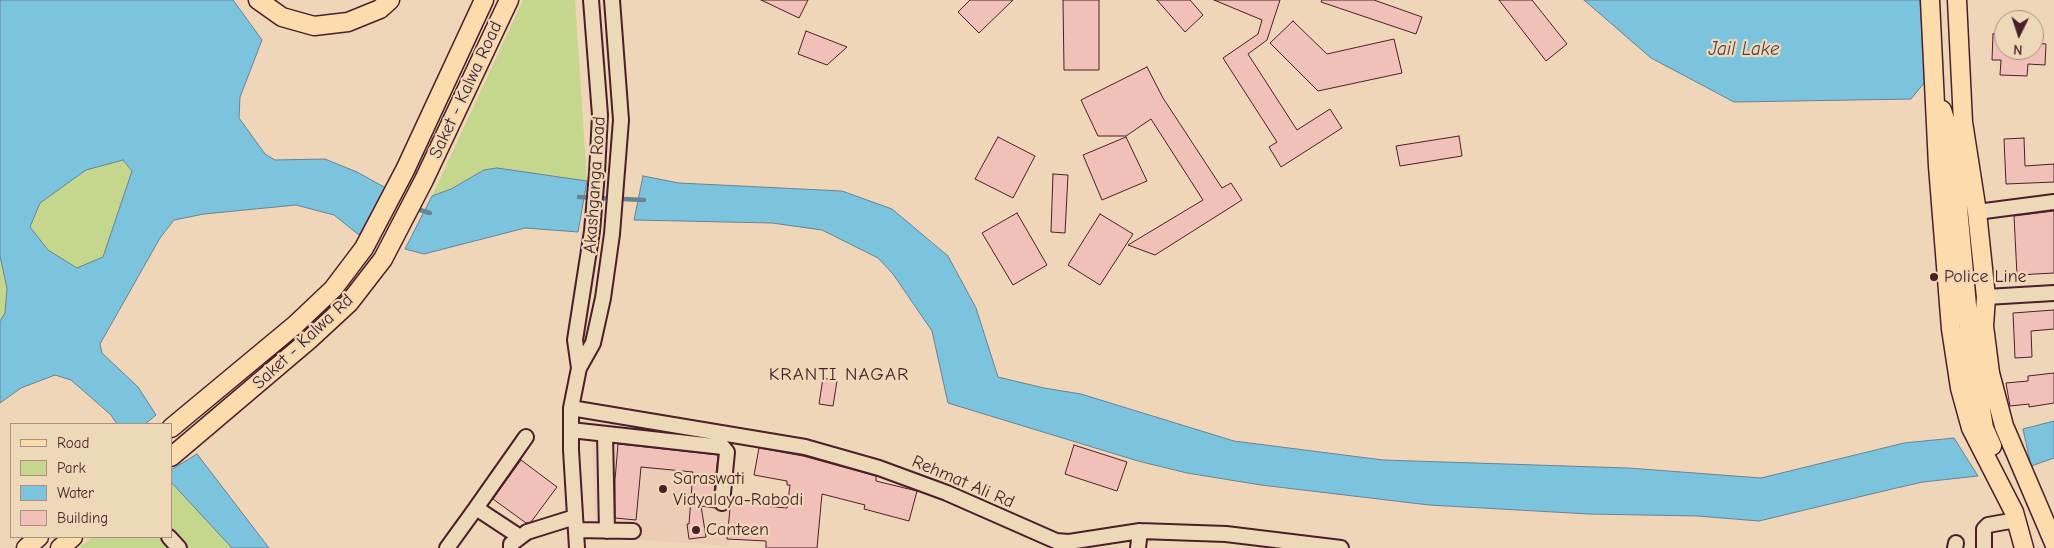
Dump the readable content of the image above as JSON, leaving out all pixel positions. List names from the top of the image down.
{
  "streets": {
    "main road": ["Saket - Kalwa Road", "Saket - Kalwa Rd"],
    "street": ["Akashganga Road", "Rehmat Ali Rd"]
  },
  "crossings": [
    ["Saket - Kalwa Road", "Saket - Kalwa Rd"],
    ["Akashganga Road", "Rehmat Ali Rd"]
  ],
  "districts": ["KRANTI NAGAR"],
  "water": ["Jail Lake"],
  "places": ["Police Line", "Saraswati Vidyalaya-Rabodi", "Canteen"],
  "legend": [
    "Road",
    "Park",
    "Water",
    "Building"
  ],
  "north": "bottom"
}
